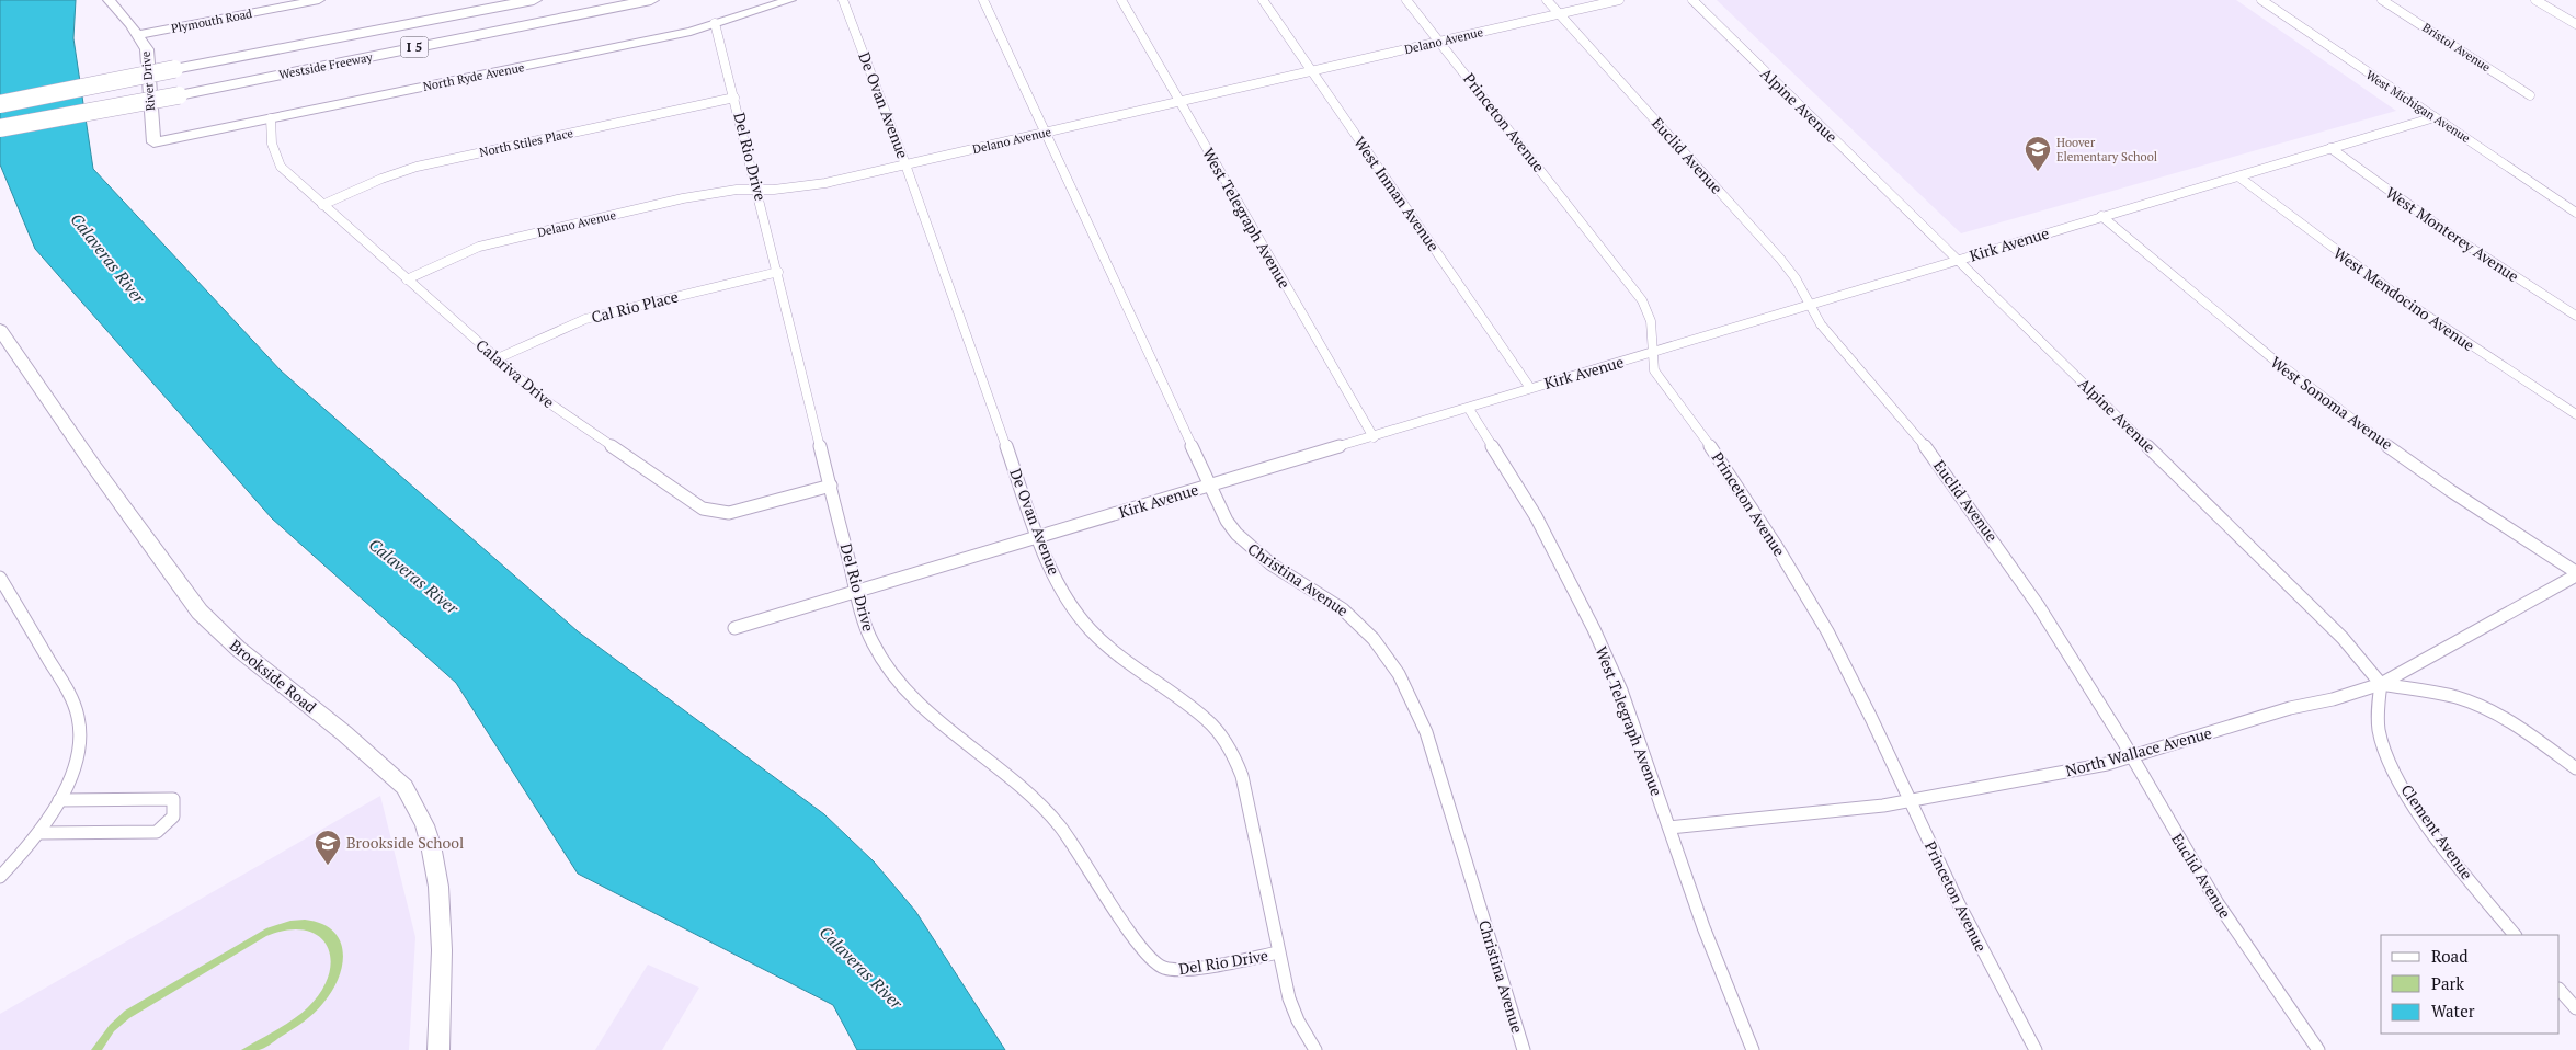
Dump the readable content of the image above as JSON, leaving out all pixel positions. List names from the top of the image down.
{
  "streets": {
    "highway": ["I 5", "Westside Freeway"],
    "street": [
      "Plymouth Road",
      "Delano Avenue",
      "Bristol Avenue",
      "North Ryde Avenue",
      "River Drive",
      "De Ovan Avenue",
      "Alpine Avenue",
      "West Michigan Avenue",
      "Princeton Avenue",
      "North Stiles Place",
      "Euclid Avenue",
      "Del Rio Drive",
      "West Inman Avenue",
      "West Telegraph Avenue",
      "West Monterey Avenue",
      "Kirk Avenue",
      "West Mendocino Avenue",
      "Cal Rio Place",
      "Calariva Drive",
      "West Sonoma Avenue",
      "Christina Avenue",
      "Brookside Road",
      "North Wallace Avenue",
      "Clement Avenue"
    ]
  },
  "crossings": [
    ["Plymouth Road", "River Drive"],
    ["Delano Avenue", "De Ovan Avenue"],
    ["Delano Avenue", "Princeton Avenue"],
    ["Delano Avenue", "Euclid Avenue"],
    ["Delano Avenue", "Del Rio Drive"],
    ["Delano Avenue", "West Inman Avenue"],
    ["Delano Avenue", "West Telegraph Avenue"],
    ["Delano Avenue", "Calariva Drive"],
    ["Delano Avenue", "Christina Avenue"],
    ["North Ryde Avenue", "River Drive"],
    ["North Ryde Avenue", "Del Rio Drive"],
    ["North Ryde Avenue", "Calariva Drive"],
    ["De Ovan Avenue", "Del Rio Drive"],
    ["De Ovan Avenue", "Kirk Avenue"],
    ["Alpine Avenue", "Kirk Avenue"],
    ["Alpine Avenue", "North Wallace Avenue"],
    ["Alpine Avenue", "Clement Avenue"],
    ["West Michigan Avenue", "Kirk Avenue"],
    ["Princeton Avenue", "Kirk Avenue"],
    ["Princeton Avenue", "North Wallace Avenue"],
    ["North Stiles Place", "Del Rio Drive"],
    ["North Stiles Place", "Calariva Drive"],
    ["Euclid Avenue", "Kirk Avenue"],
    ["Euclid Avenue", "North Wallace Avenue"],
    ["Del Rio Drive", "Kirk Avenue"],
    ["Del Rio Drive", "Cal Rio Place"],
    ["Del Rio Drive", "Calariva Drive"],
    ["West Inman Avenue", "Kirk Avenue"],
    ["West Telegraph Avenue", "Kirk Avenue"],
    ["West Telegraph Avenue", "North Wallace Avenue"],
    ["West Monterey Avenue", "Kirk Avenue"],
    ["Kirk Avenue", "West Mendocino Avenue"],
    ["Kirk Avenue", "West Sonoma Avenue"],
    ["Kirk Avenue", "Christina Avenue"],
    ["Cal Rio Place", "Calariva Drive"],
    ["West Sonoma Avenue", "North Wallace Avenue"],
    ["North Wallace Avenue", "Clement Avenue"]
  ],
  "water": ["Calaveras River"],
  "places": {
    "school or university": ["Hoover Elementary School", "Brookside School"]
  },
  "legend": ["Road", "Park", "Water"]
}
